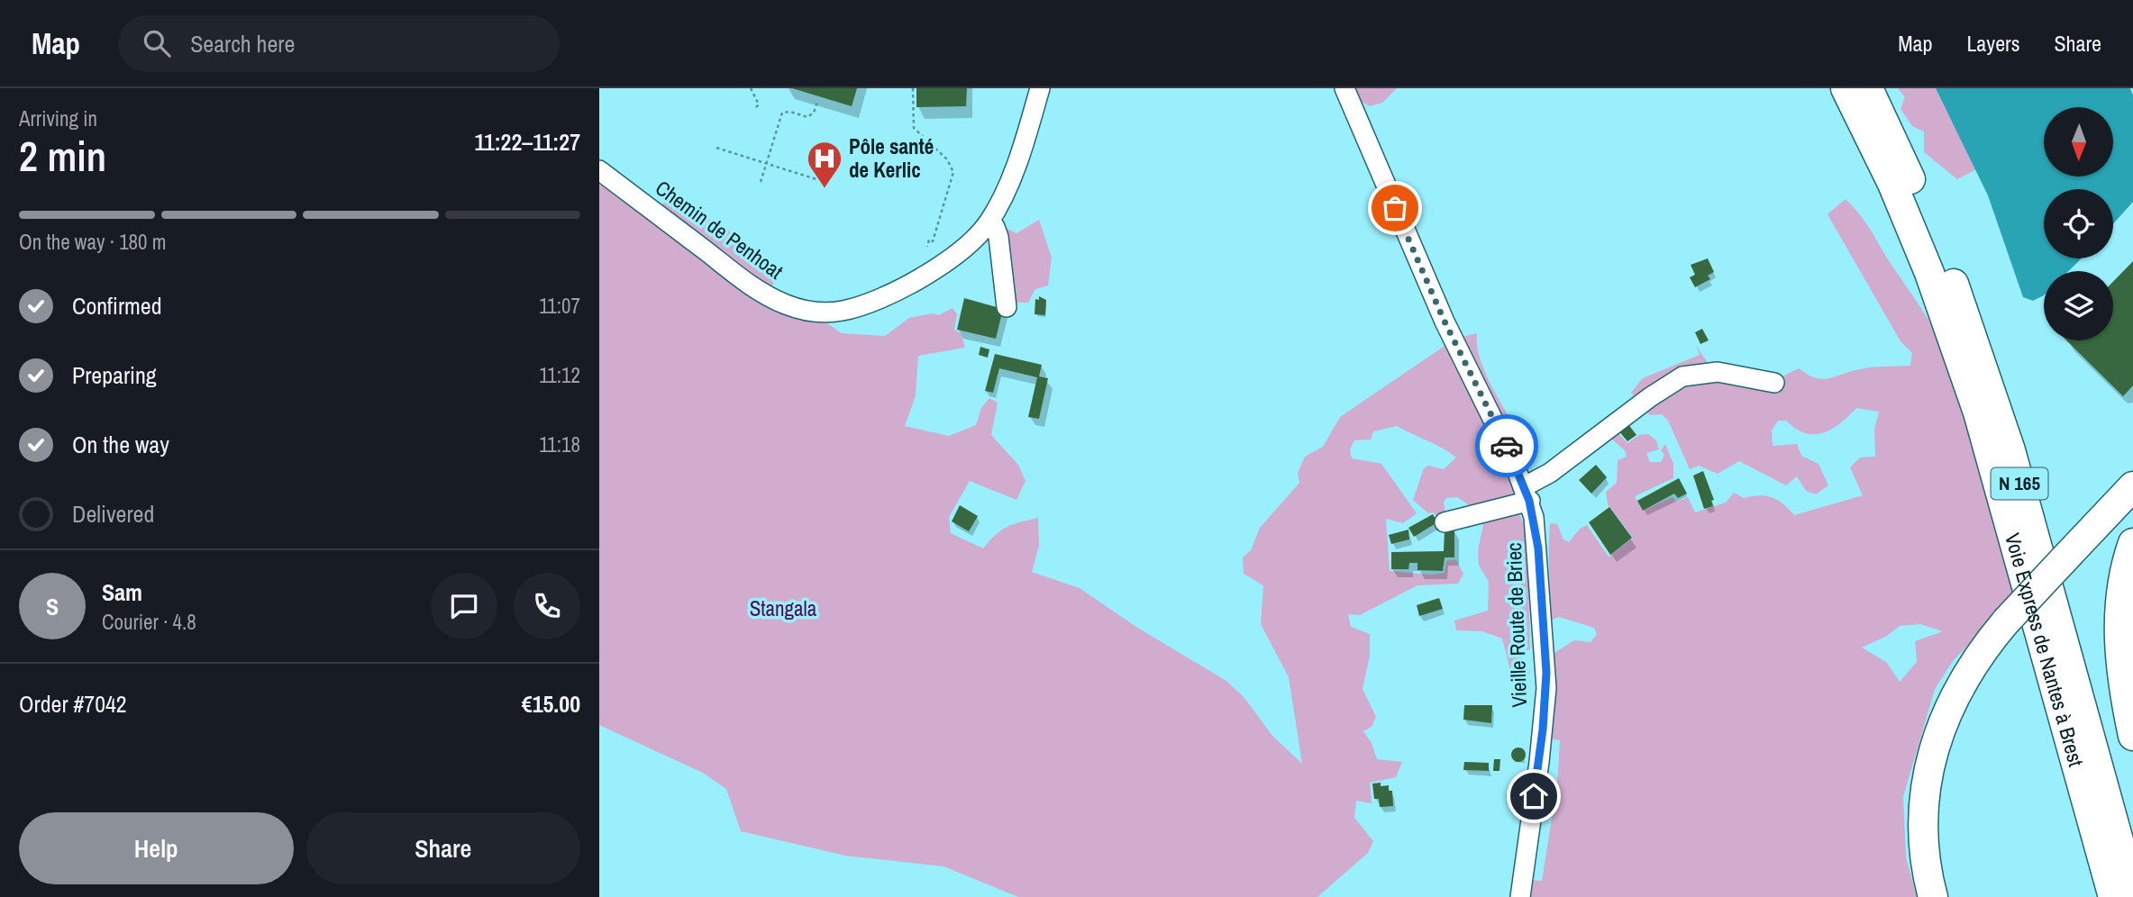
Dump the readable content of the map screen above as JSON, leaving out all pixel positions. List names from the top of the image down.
{
  "streets": {
    "highway": ["N 165", "Voie Express de Nantes à Brest"],
    "street": ["Chemin de Penhoat", "Vieille Route de Briec"]
  },
  "parks": ["Stangala"],
  "places": {
    "hospital": ["Pôle santé de Kerlic"]
  },
  "north": "bottom",
  "page": {
    "header": "Map",
    "search": "Search here",
    "nav": ["Map", "Layers", "Share"],
    "heading": ["2 min", "Arriving in", "11:22–11:27"],
    "panel": [
      "Sam",
      "Courier · 4.8",
      "Order #7042",
      "€15.00"
    ],
    "bar": "On the way · 180 m",
    "list": [
      ["Confirmed", "11:07"],
      ["Preparing", "11:12"],
      ["On the way", "11:18"],
      "Delivered"
    ],
    "round": "S",
    "buttons": ["Help", "Share"]
  }
}
